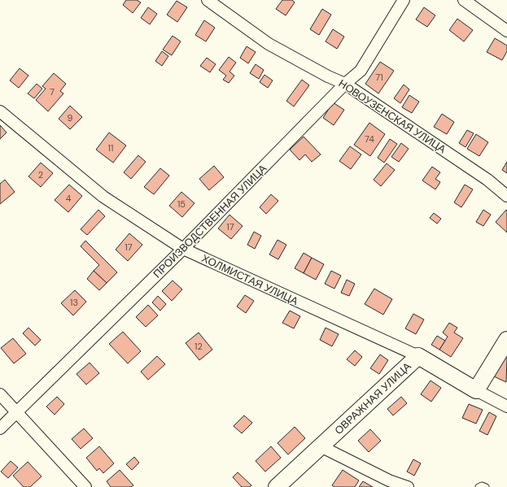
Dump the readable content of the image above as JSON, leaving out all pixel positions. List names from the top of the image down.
{
  "streets": {
    "street": [
      "НОВОУЗЕНСКАЯ УЛИЦА",
      "ПРОИЗВОДСТВЕННАЯ УЛИЦА",
      "ХОЛМИСТАЯ УЛИЦА",
      "ОВРАЖНАЯ УЛИЦА"
    ]
  },
  "crossings": [
    ["НОВОУЗЕНСКАЯ УЛИЦА", "ПРОИЗВОДСТВЕННАЯ УЛИЦА"],
    ["ПРОИЗВОДСТВЕННАЯ УЛИЦА", "ХОЛМИСТАЯ УЛИЦА"],
    ["ХОЛМИСТАЯ УЛИЦА", "ОВРАЖНАЯ УЛИЦА"]
  ],
  "house_numbers": [
    "71",
    "7",
    "9",
    "74",
    "11",
    "2",
    "4",
    "15",
    "17",
    "17",
    "13",
    "12"
  ]
}
